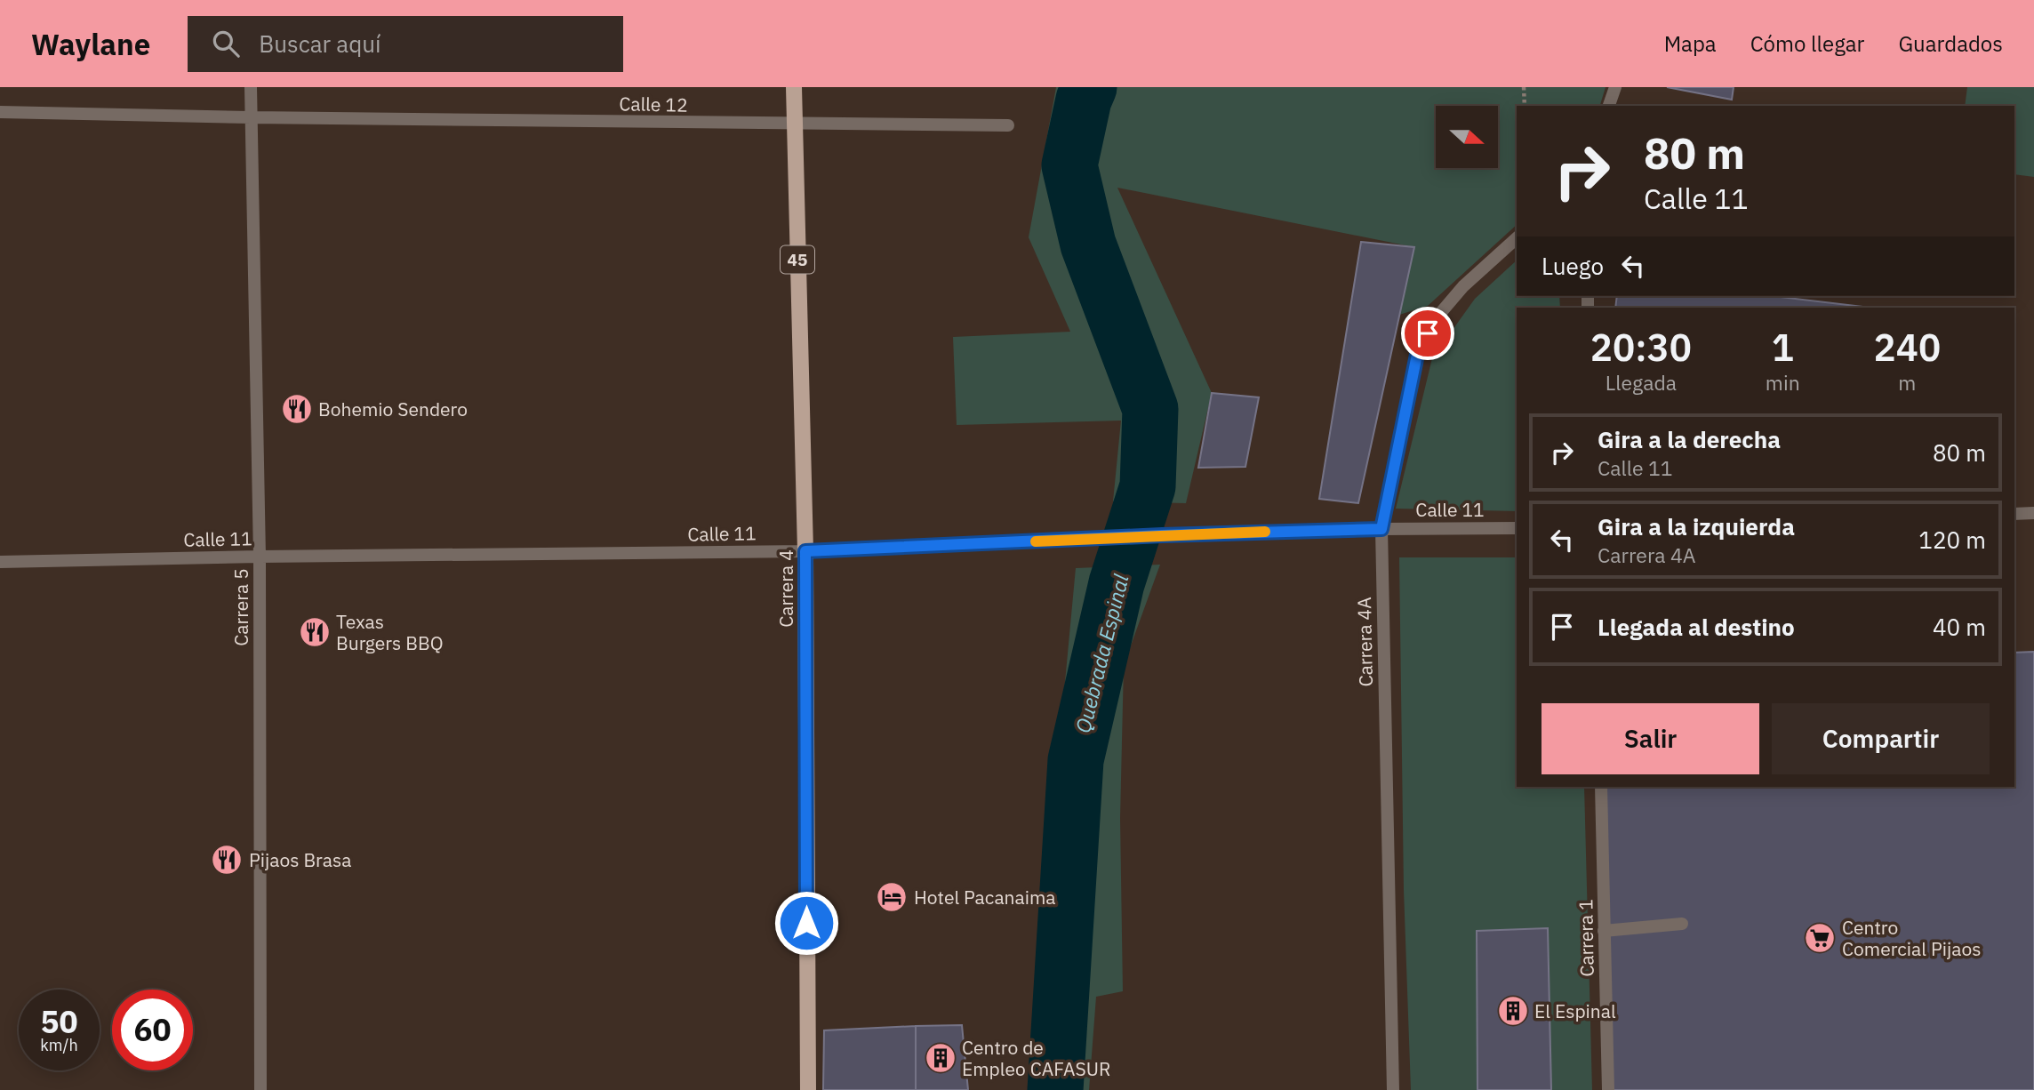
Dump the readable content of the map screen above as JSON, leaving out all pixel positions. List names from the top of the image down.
{
  "streets": {
    "main road": ["45", "Carrera 4"],
    "street": [
      "Calle 12",
      "Calle 11",
      "Carrera 5",
      "Carrera 4A",
      "Carrera 1"
    ]
  },
  "crossings": [
    ["Calle 12", "Carrera 4"],
    ["Calle 12", "Carrera 5"],
    ["Calle 11", "Carrera 4"],
    ["Calle 11", "Carrera 5"],
    ["Calle 11", "Carrera 4A"]
  ],
  "water": ["Quebrada Espinal"],
  "places": {
    "restaurant": ["Bohemio Sendero", "Texas Burgers BBQ", "Pijaos Brasa"],
    "hotel": ["Hotel Pacanaima"],
    "supermarket": ["Centro Comercial Pijaos"],
    "building": ["El Espinal", "Centro de Empleo CAFASUR"]
  },
  "north": "right",
  "page": {
    "header": "Waylane",
    "search": "Buscar aquí",
    "nav": ["Mapa", "Cómo llegar", "Guardados"],
    "turn": ["80 m", "Calle 11"],
    "then": "Luego",
    "eta": [
      "20:30",
      "Llegada",
      "1",
      "min",
      "240",
      "m"
    ],
    "list": [
      {
        "name": "Gira a la derecha",
        "note": "Calle 11",
        "value": "80 m"
      },
      {
        "name": "Gira a la izquierda",
        "note": "Carrera 4A",
        "value": "120 m"
      },
      {
        "name": "Llegada al destino",
        "value": "40 m"
      }
    ],
    "buttons": ["Salir", "Compartir"],
    "speed": "50 km/h",
    "limit": "60"
  }
}
